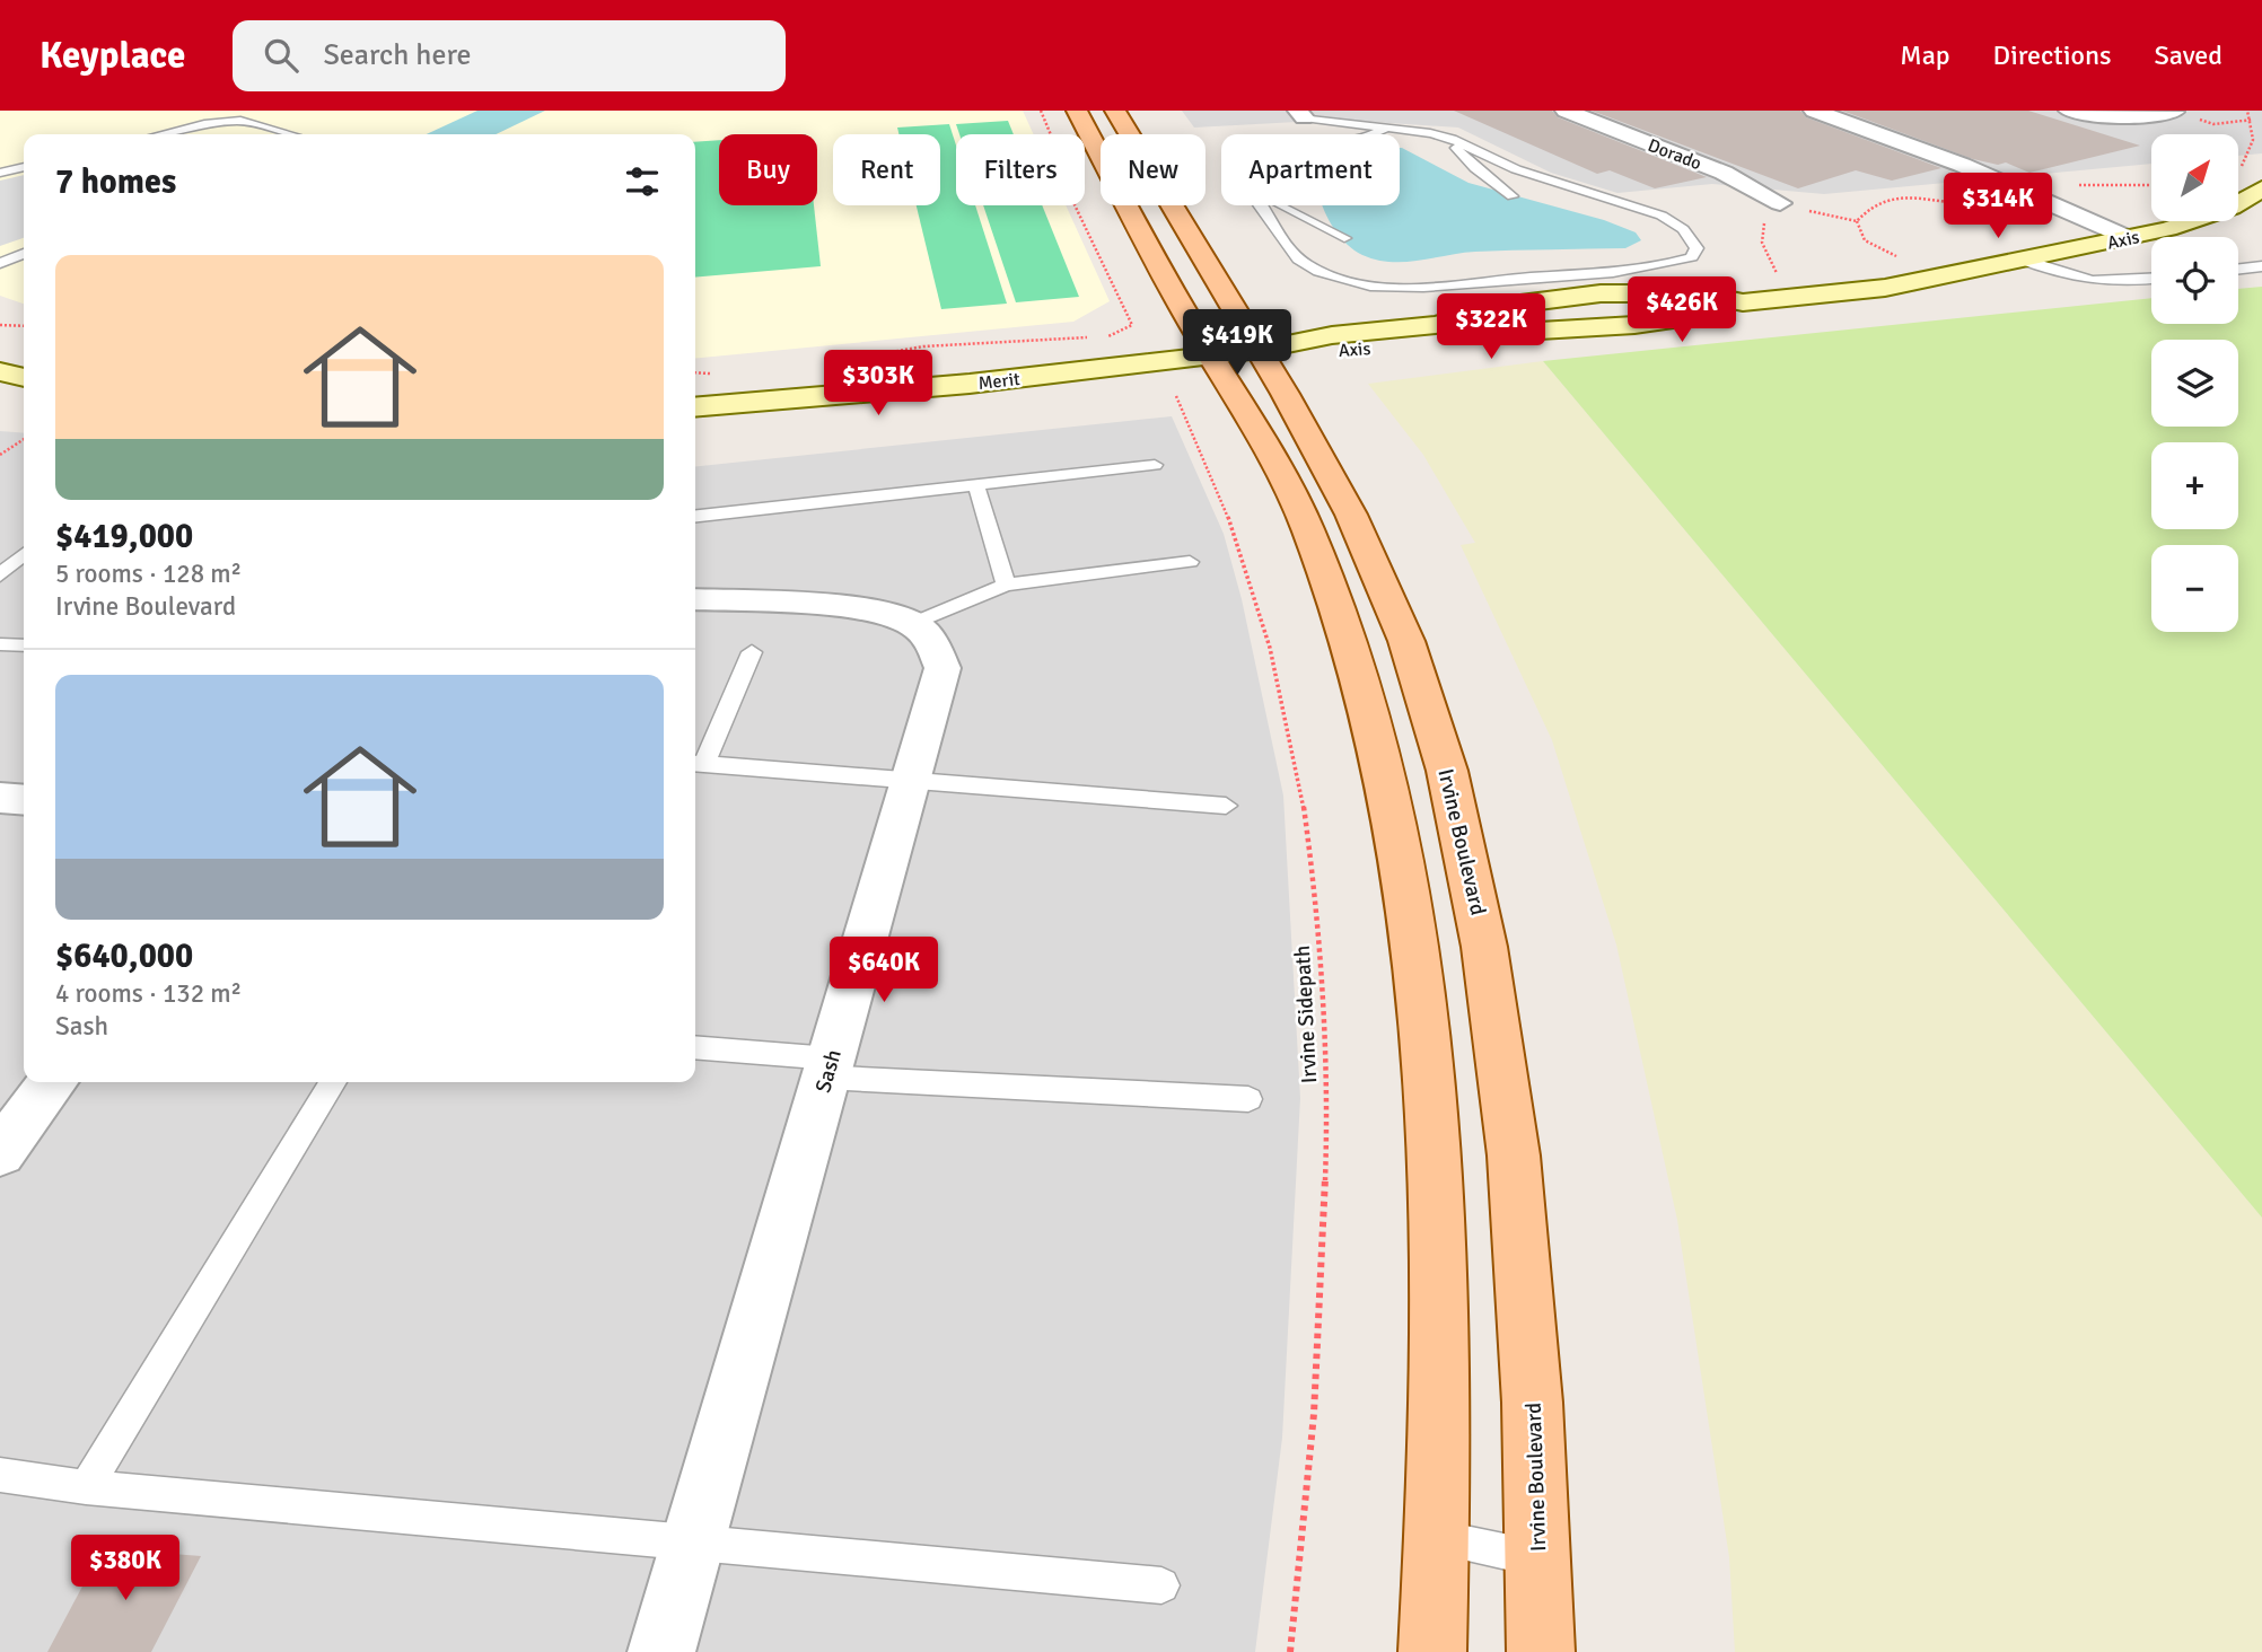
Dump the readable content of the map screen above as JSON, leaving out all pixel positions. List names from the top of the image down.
{
  "streets": {
    "main road": ["Irvine Boulevard"],
    "street": [
      "Dorado",
      "Axis",
      "Merit",
      "Sash"
    ],
    "path": ["Irvine Sidepath"]
  },
  "crossings": [
    ["Axis", "Merit"],
    ["Axis", "Irvine Boulevard"],
    ["Merit", "Irvine Boulevard"]
  ],
  "north": "top right",
  "page": {
    "header": "Keyplace",
    "search": "Search here",
    "nav": ["Map", "Directions", "Saved"],
    "map_buttons": ["+", "−"],
    "chip": [
      "Buy",
      "Rent",
      "Filters",
      "New",
      "Apartment"
    ],
    "heading": "7 homes",
    "price": [
      "$314K",
      "$426K",
      "$322K",
      "$419K",
      "$303K",
      "$640K",
      "$380K"
    ],
    "list": [
      {
        "name": "$419,000",
        "note": "5 rooms · 128 m² · Irvine Boulevard"
      },
      {
        "name": "$640,000",
        "note": "4 rooms · 132 m² · Sash"
      }
    ]
  }
}
